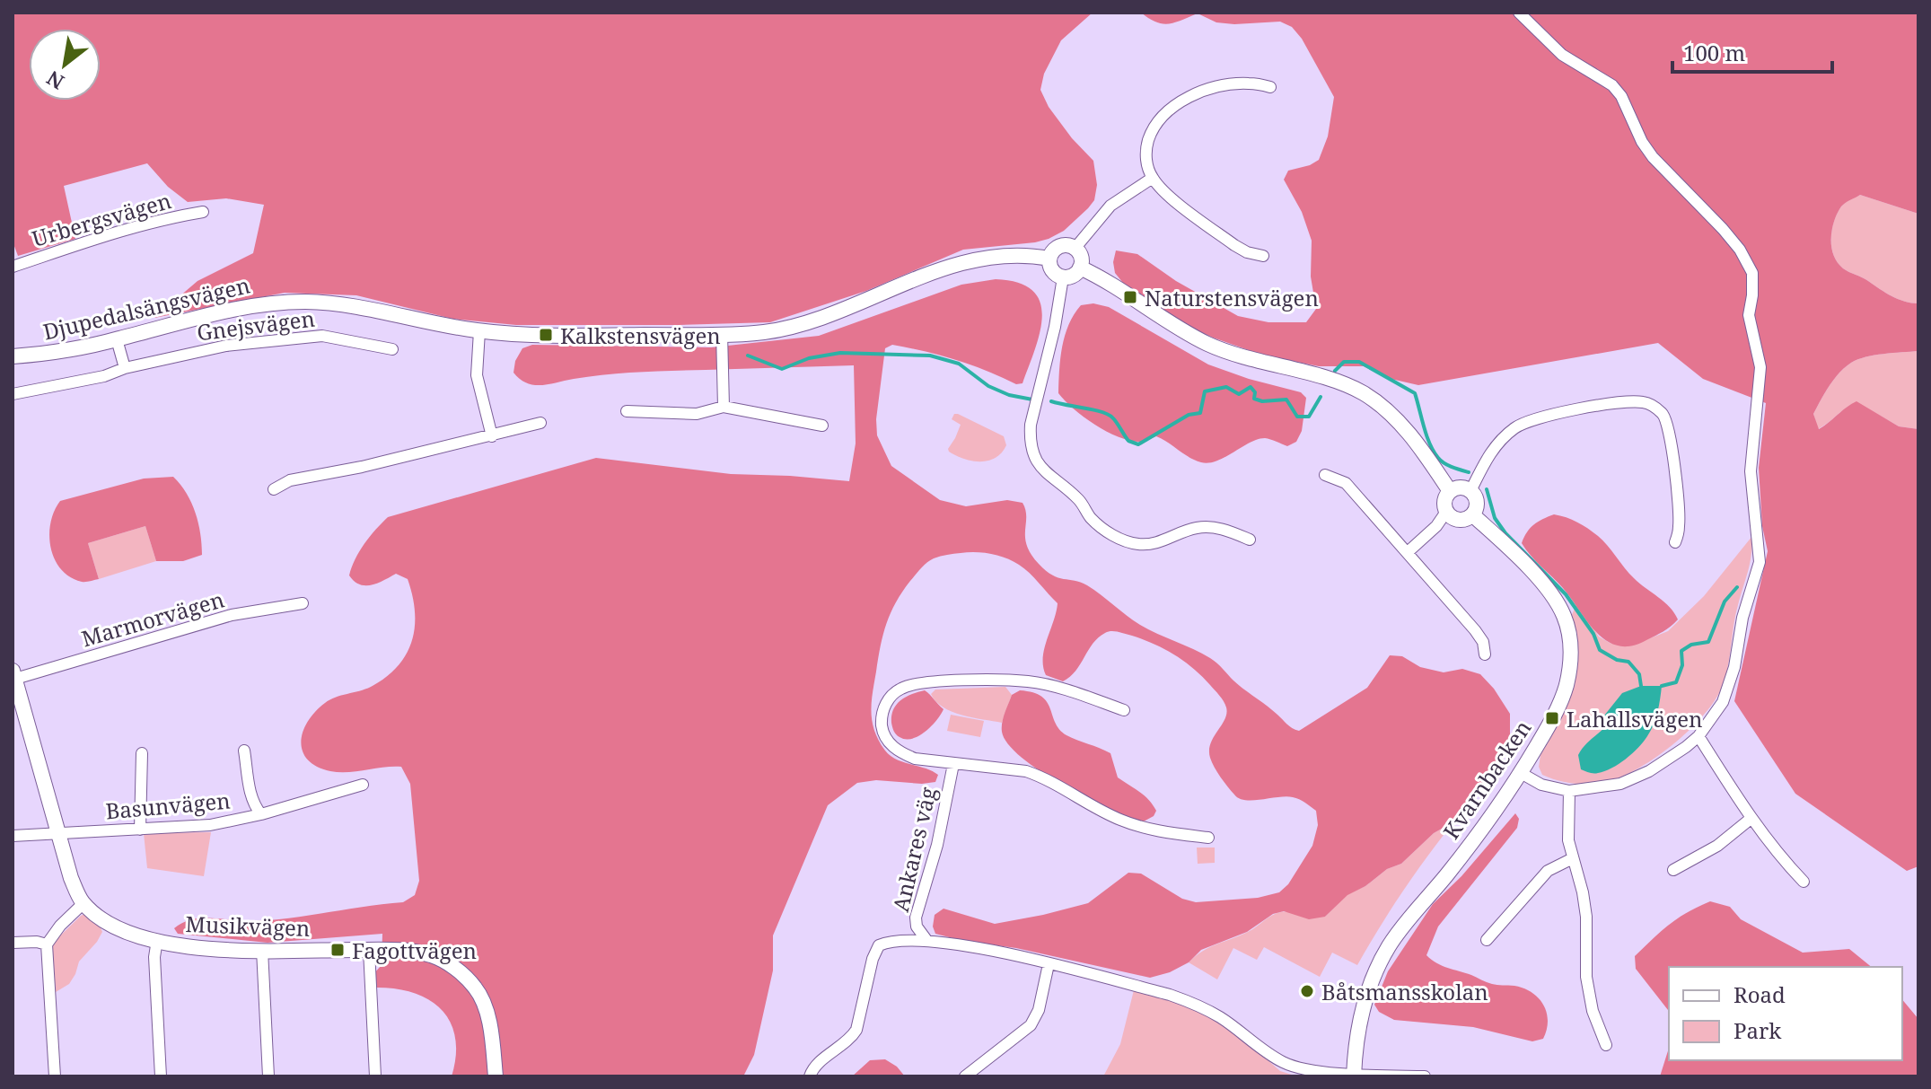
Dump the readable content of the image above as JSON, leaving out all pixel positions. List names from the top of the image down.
{
  "streets": {
    "street": [
      "Urbergsvägen",
      "Djupedalsängsvägen",
      "Gnejsvägen",
      "Marmorvägen",
      "Kvarnbacken",
      "Basunvägen",
      "Ankares väg",
      "Musikvägen"
    ]
  },
  "places": {
    "transit": [
      "Naturstensvägen",
      "Kalkstensvägen",
      "Lahallsvägen",
      "Fagottvägen"
    ],
    "other": ["Båtsmansskolan"]
  },
  "legend": ["Road", "Park"],
  "scale_bar": "100 m",
  "north": "bottom left"
}
